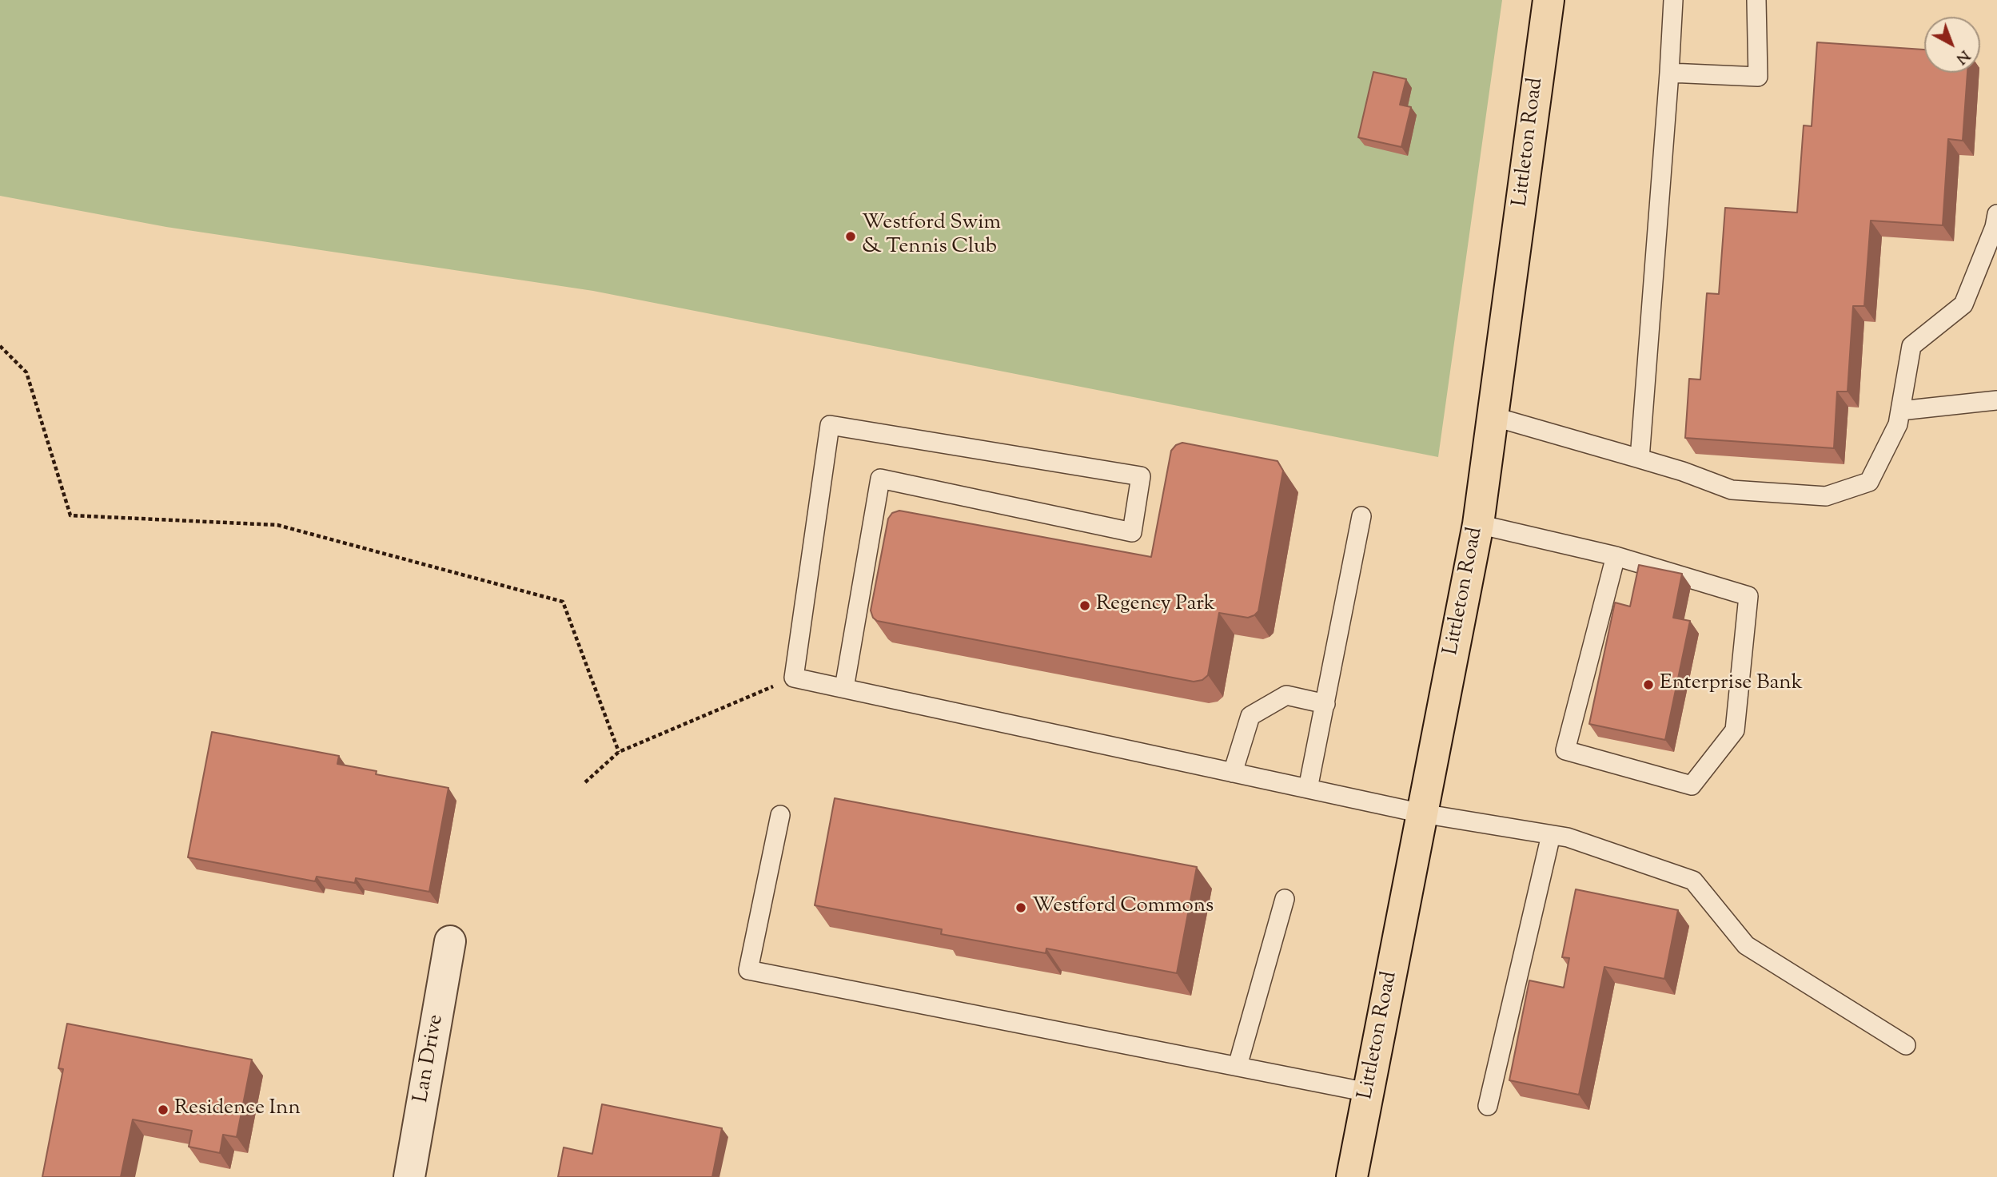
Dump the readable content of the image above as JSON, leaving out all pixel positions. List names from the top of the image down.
{
  "streets": {
    "main road": ["Littleton Road"],
    "street": ["Lan Drive"]
  },
  "places": [
    "Westford Swim & Tennis Club",
    "Regency Park",
    "Enterprise Bank",
    "Westford Commons",
    "Residence Inn"
  ],
  "north": "bottom right"
}
